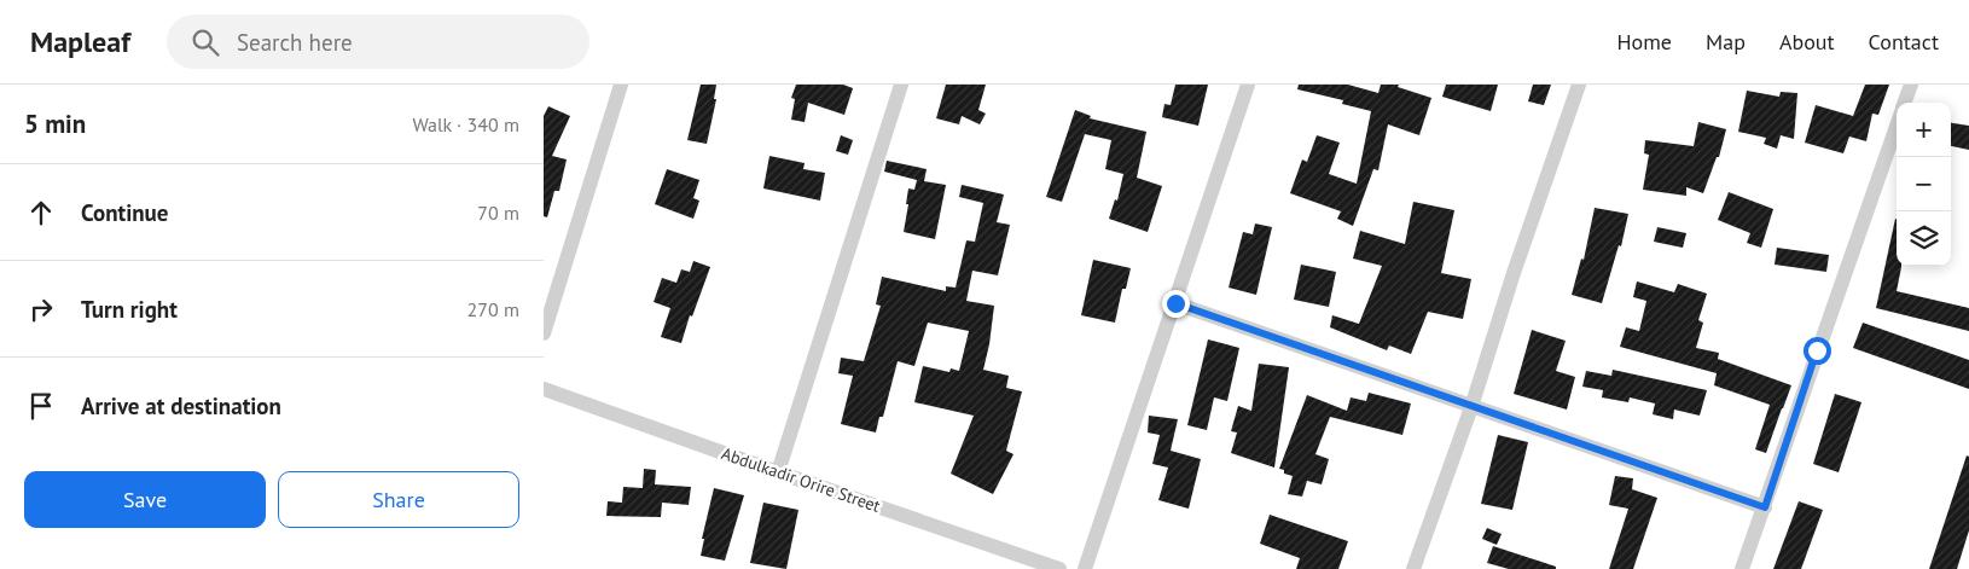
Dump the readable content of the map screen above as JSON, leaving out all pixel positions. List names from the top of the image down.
{
  "streets": {
    "street": ["Abdulkadir Orire Street"]
  },
  "page": {
    "header": "Mapleaf",
    "search": "Search here",
    "nav": [
      "Home",
      "Map",
      "About",
      "Contact"
    ],
    "heading": ["5 min", "Walk · 340 m"],
    "map_buttons": ["+", "−"],
    "list": [
      ["Continue", "70 m"],
      ["Turn right", "270 m"],
      "Arrive at destination"
    ],
    "buttons": ["Save", "Share"]
  }
}
